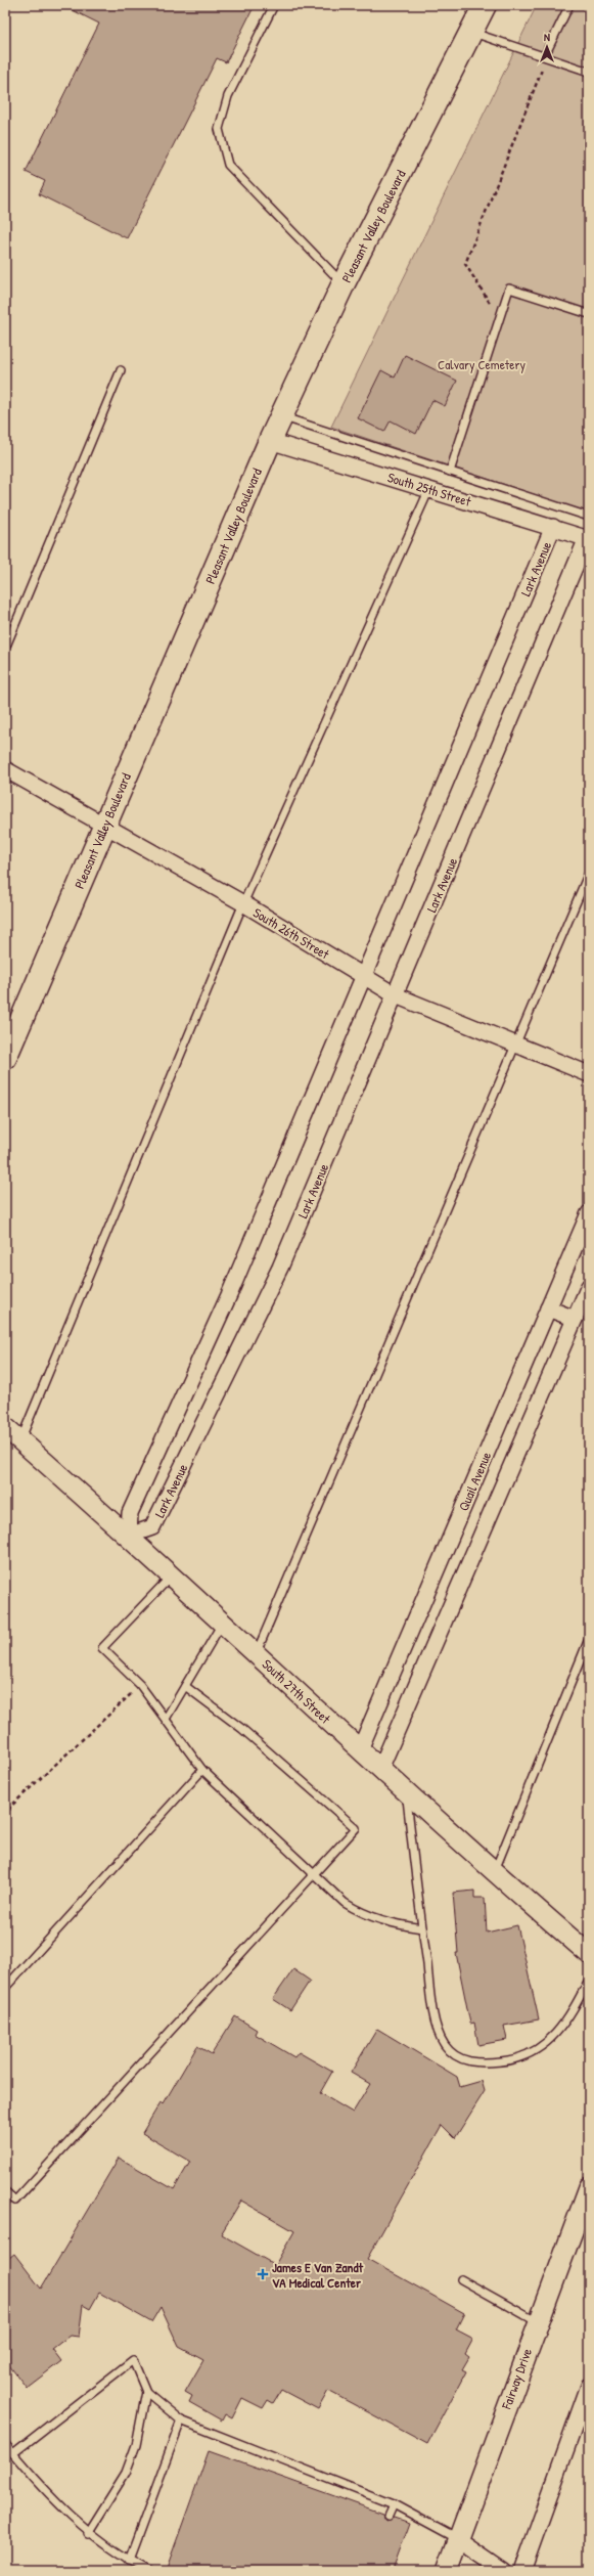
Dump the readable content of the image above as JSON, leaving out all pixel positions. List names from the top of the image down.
{
  "streets": {
    "main road": ["Pleasant Valley Boulevard"],
    "street": [
      "South 25th Street",
      "Lark Avenue",
      "South 26th Street",
      "Quail Avenue",
      "South 27th Street",
      "Fairway Drive"
    ]
  },
  "crossings": [
    ["Pleasant Valley Boulevard", "South 25th Street"],
    ["Pleasant Valley Boulevard", "South 26th Street"],
    ["South 25th Street", "Lark Avenue"],
    ["Lark Avenue", "South 26th Street"],
    ["Lark Avenue", "South 27th Street"],
    ["Quail Avenue", "South 27th Street"]
  ],
  "parks": ["Calvary Cemetery"],
  "places": {
    "health": ["James E Van Zandt VA Medical Center"]
  },
  "north": "top"
}
